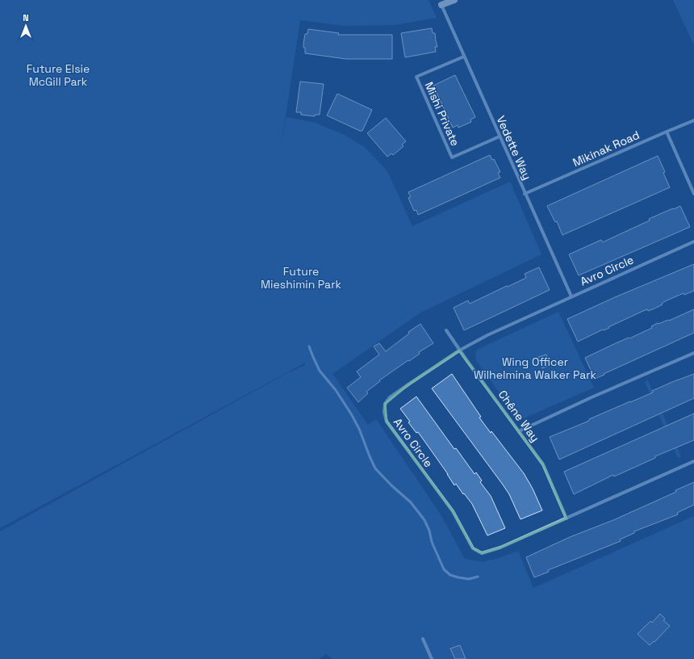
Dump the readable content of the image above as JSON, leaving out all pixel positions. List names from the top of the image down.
{
  "streets": {
    "street": [
      "Mishi Private",
      "Vedette Way",
      "Mikinak Road",
      "Avro Circle",
      "Chêne Way"
    ]
  },
  "crossings": [
    ["Mishi Private", "Vedette Way"],
    ["Vedette Way", "Mikinak Road"],
    ["Vedette Way", "Avro Circle"],
    ["Avro Circle", "Chêne Way"]
  ],
  "parks": ["Future Elsie McGill Park", "Future Mieshimin Park", "Wing Officer Wilhelmina Walker Park"],
  "north": "top"
}
